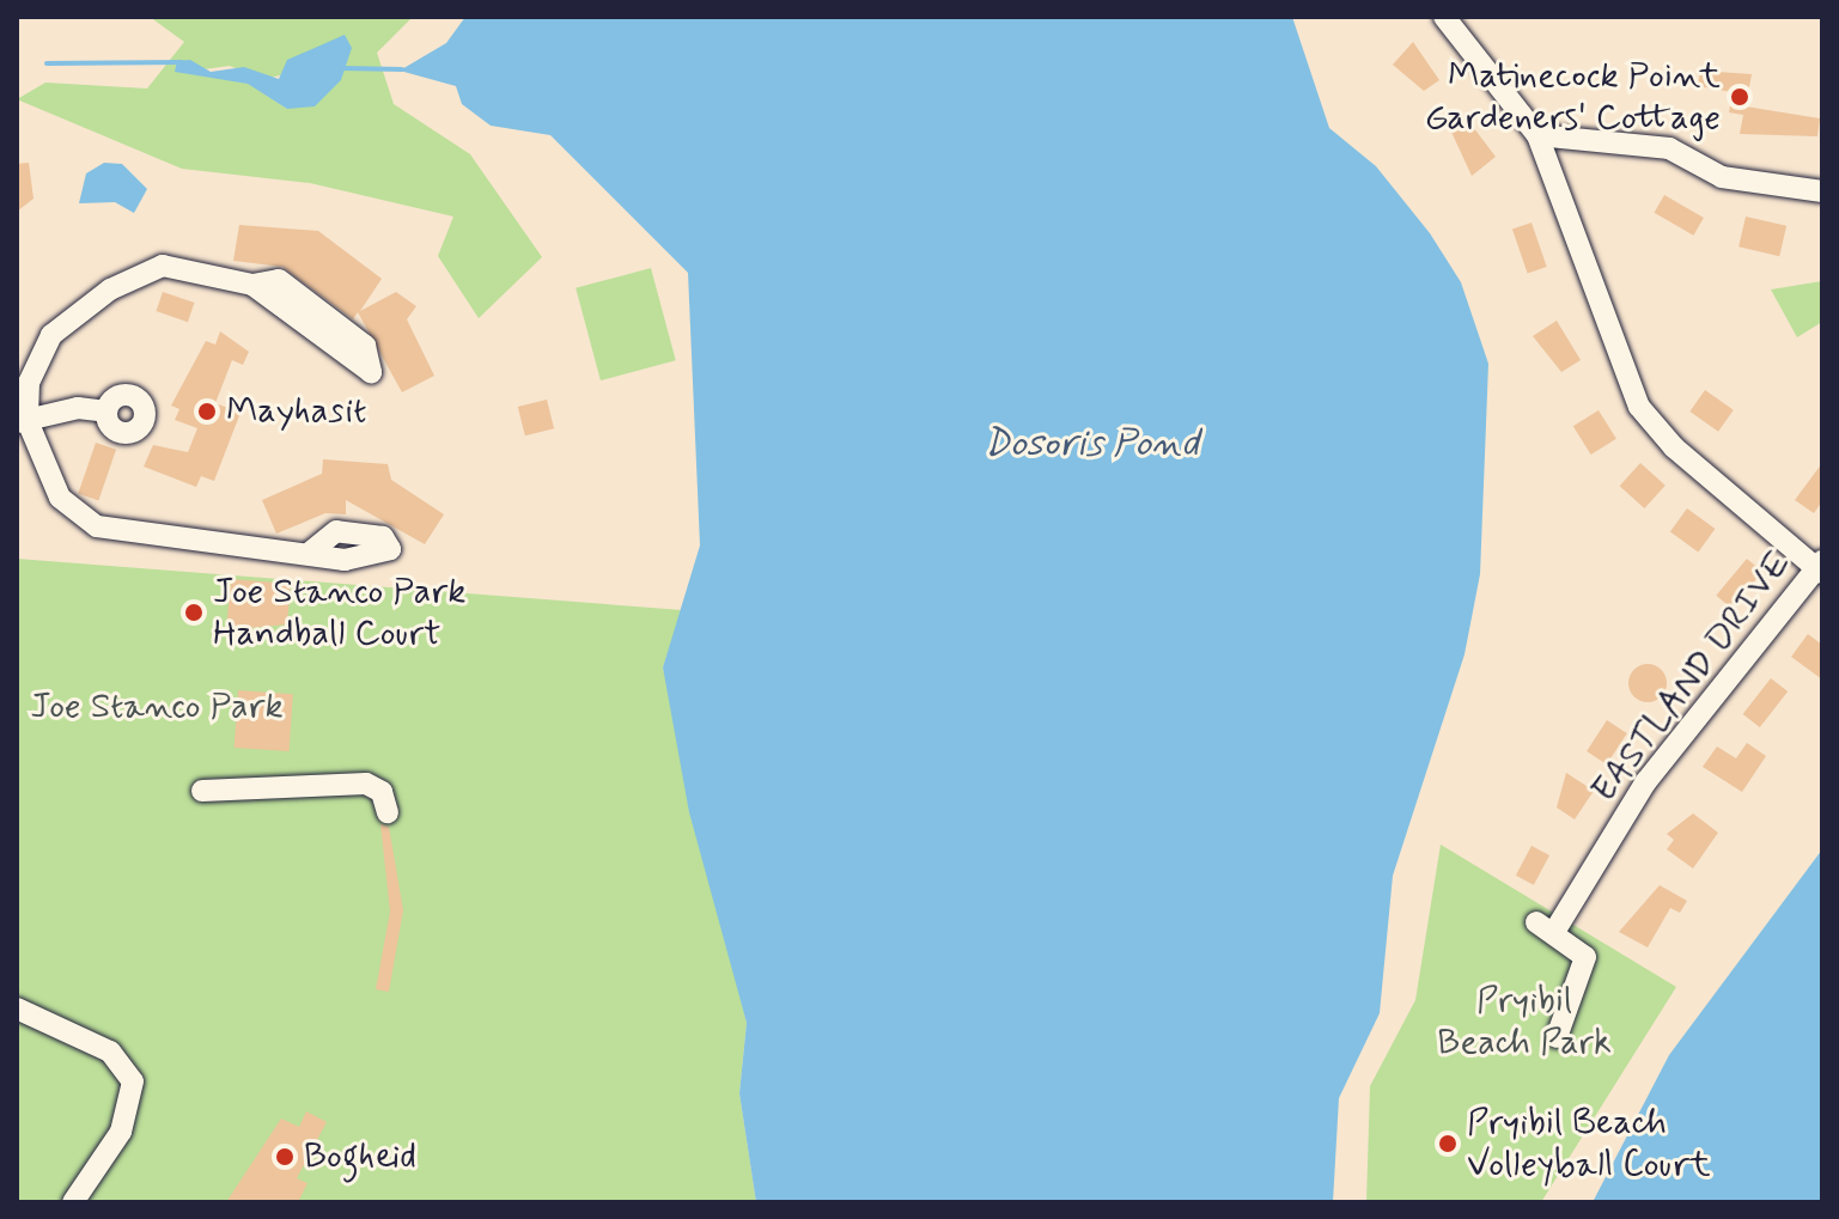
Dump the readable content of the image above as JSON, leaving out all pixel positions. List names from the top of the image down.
{
  "streets": {
    "street": ["EASTLAND DRIVE"]
  },
  "water": ["Dosoris Pond"],
  "parks": ["Joe Stanco Park", "Pryibil Beach Park"],
  "places": [
    "Matinecock Point Gardeners' Cottage",
    "Mayhasit",
    "Joe Stanco Park Handball Court",
    "Pryibil Beach Volleyball Court",
    "Bogheid"
  ]
}
